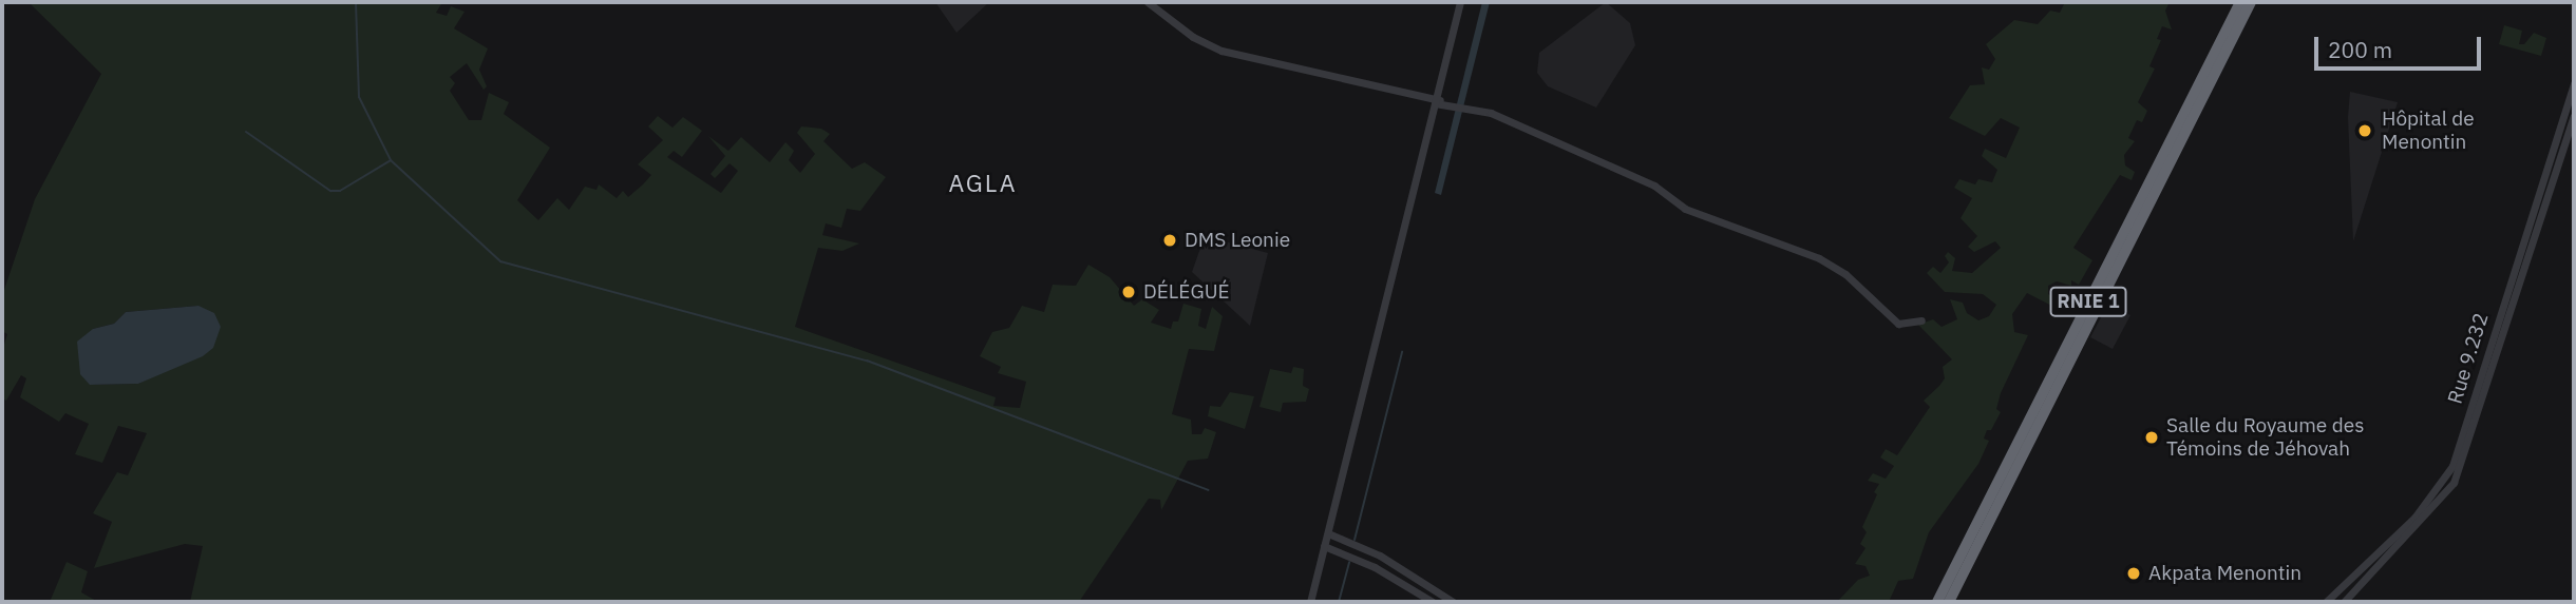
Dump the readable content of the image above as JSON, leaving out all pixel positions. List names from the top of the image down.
{
  "streets": {
    "highway": ["RNIE 1"],
    "street": ["Rue 9.232"]
  },
  "districts": ["AGLA"],
  "places": [
    "Hôpital de Menontin",
    "DMS Leonie",
    "DÉLÉGUÉ",
    "Salle du Royaume des Témoins de Jéhovah",
    "Akpata Menontin"
  ],
  "scale_bar": "200 m"
}
